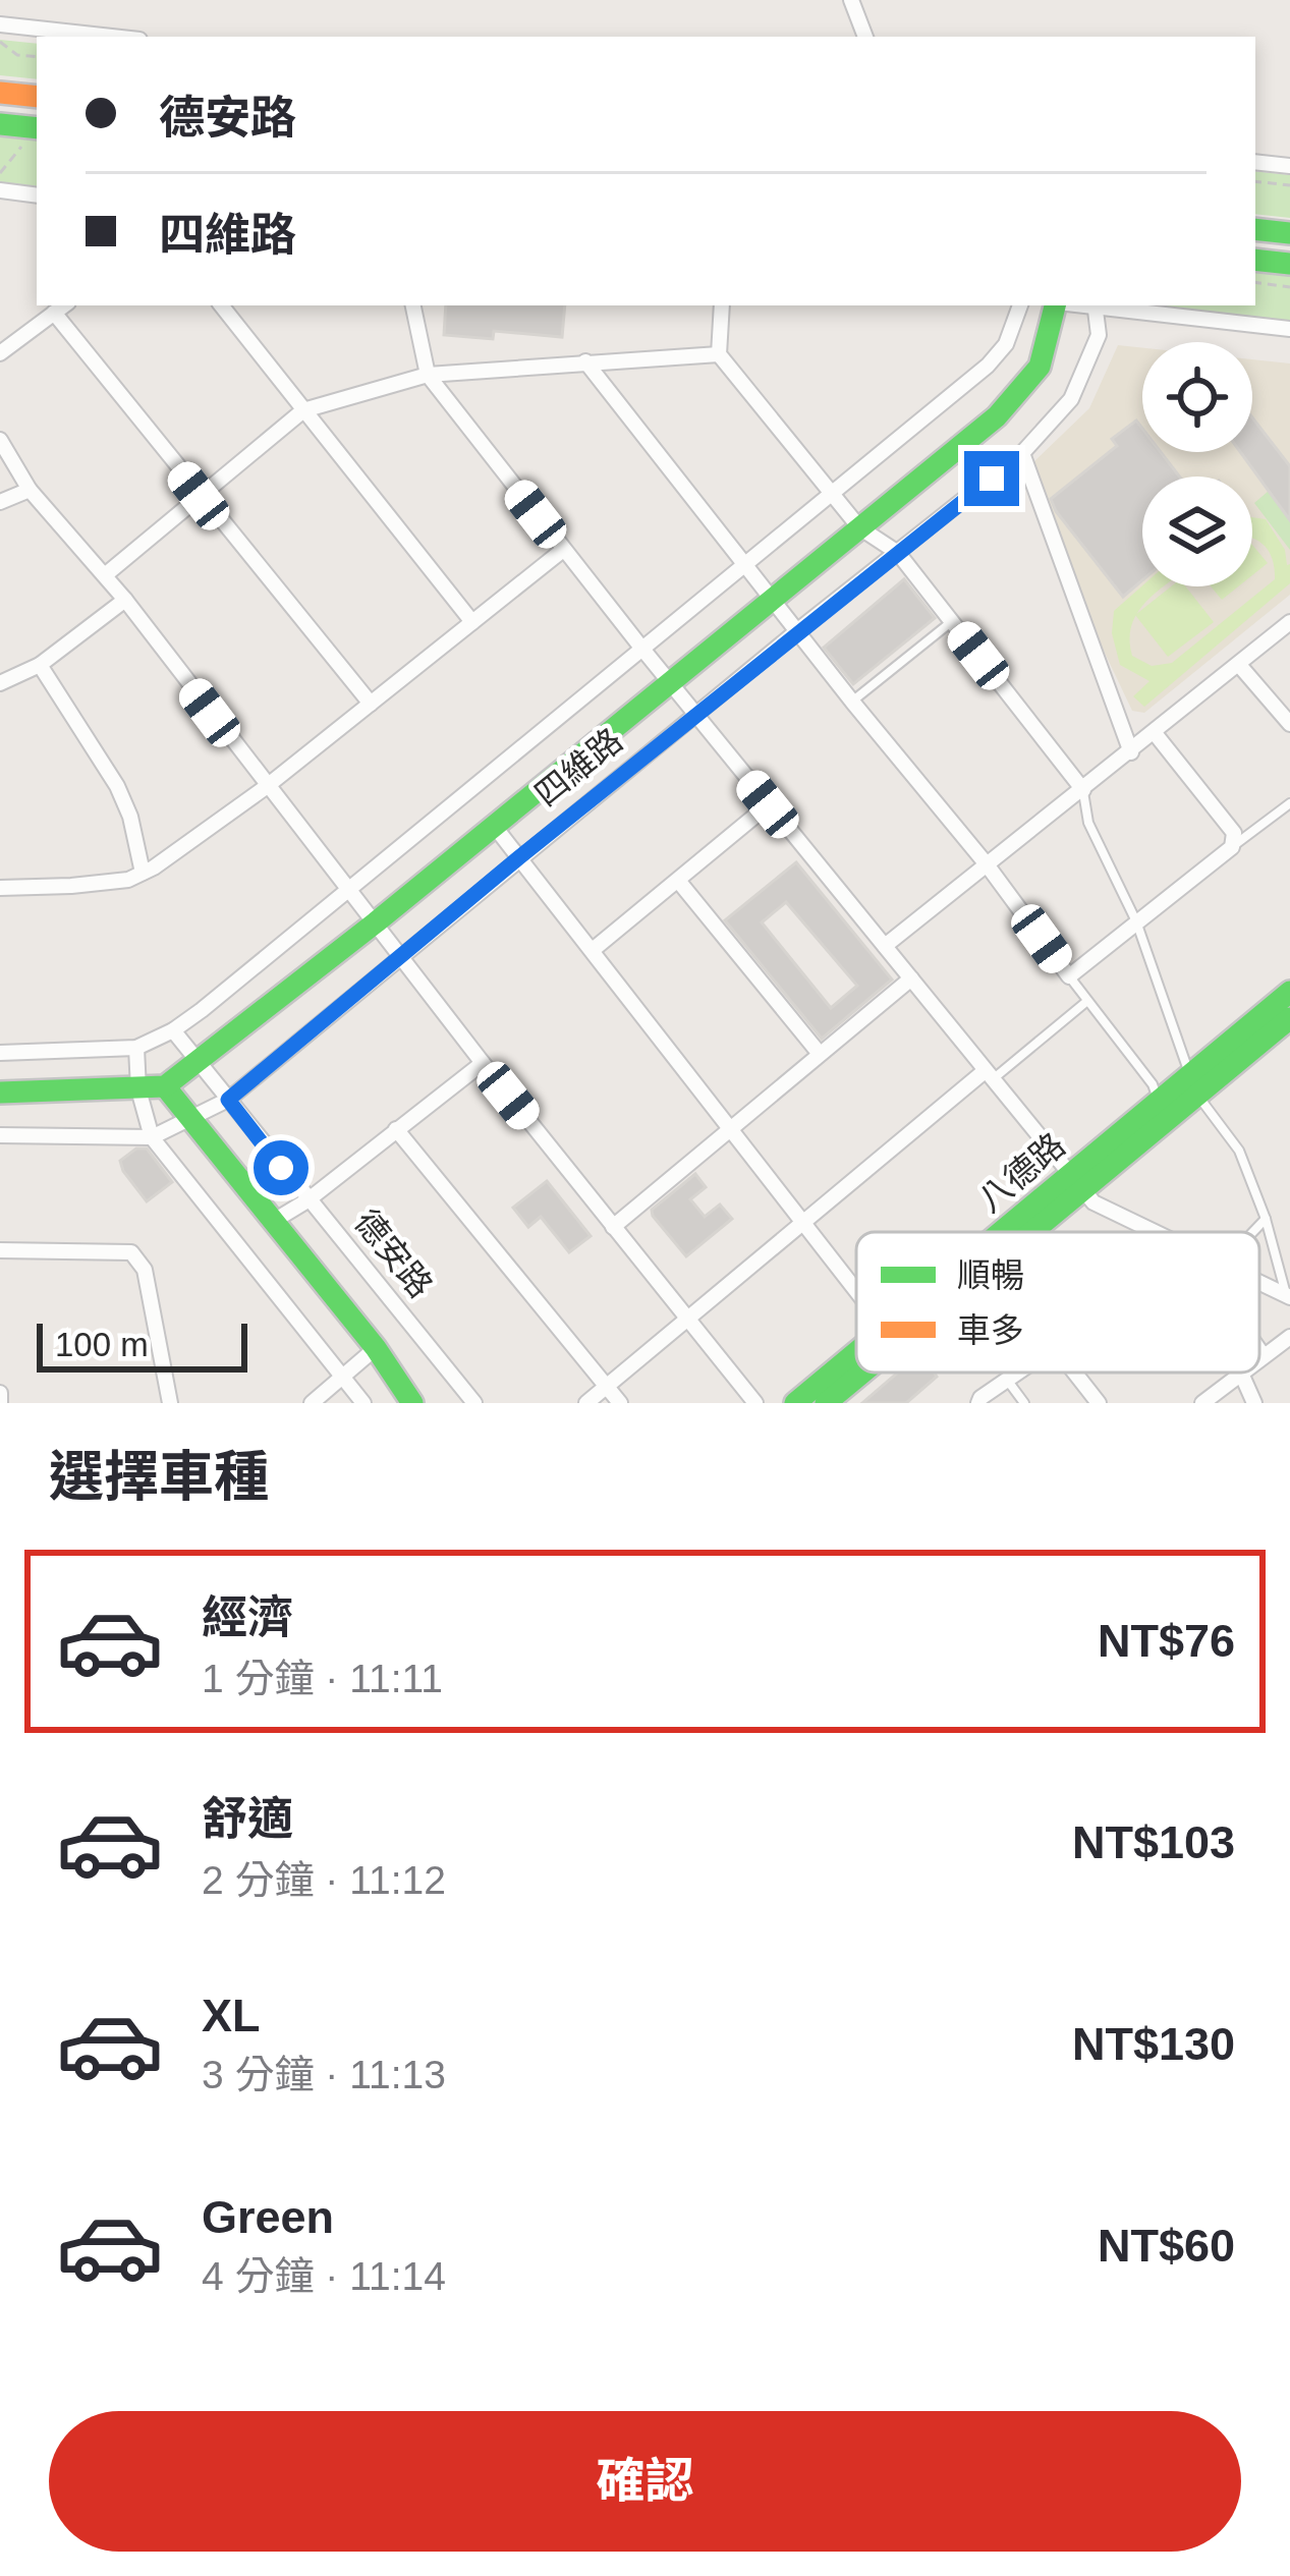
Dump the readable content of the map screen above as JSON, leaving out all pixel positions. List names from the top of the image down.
{
  "streets": {
    "street": ["四維路", "八德路", "德安路"]
  },
  "crossings": [
    ["四維路", "德安路"]
  ],
  "legend": ["順暢", "車多"],
  "scale_bar": "100 m",
  "page": {
    "banner": ["德安路", "四維路"],
    "scale": "100 m",
    "heading": "選擇車種",
    "list": [
      {
        "name": "經濟",
        "note": "1 分鐘 · 11:11",
        "value": "NT$76"
      },
      {
        "name": "舒適",
        "note": "2 分鐘 · 11:12",
        "value": "NT$103"
      },
      {
        "name": "XL",
        "note": "3 分鐘 · 11:13",
        "value": "NT$130"
      },
      {
        "name": "Green",
        "note": "4 分鐘 · 11:14",
        "value": "NT$60"
      }
    ],
    "buttons": "確認"
  }
}
